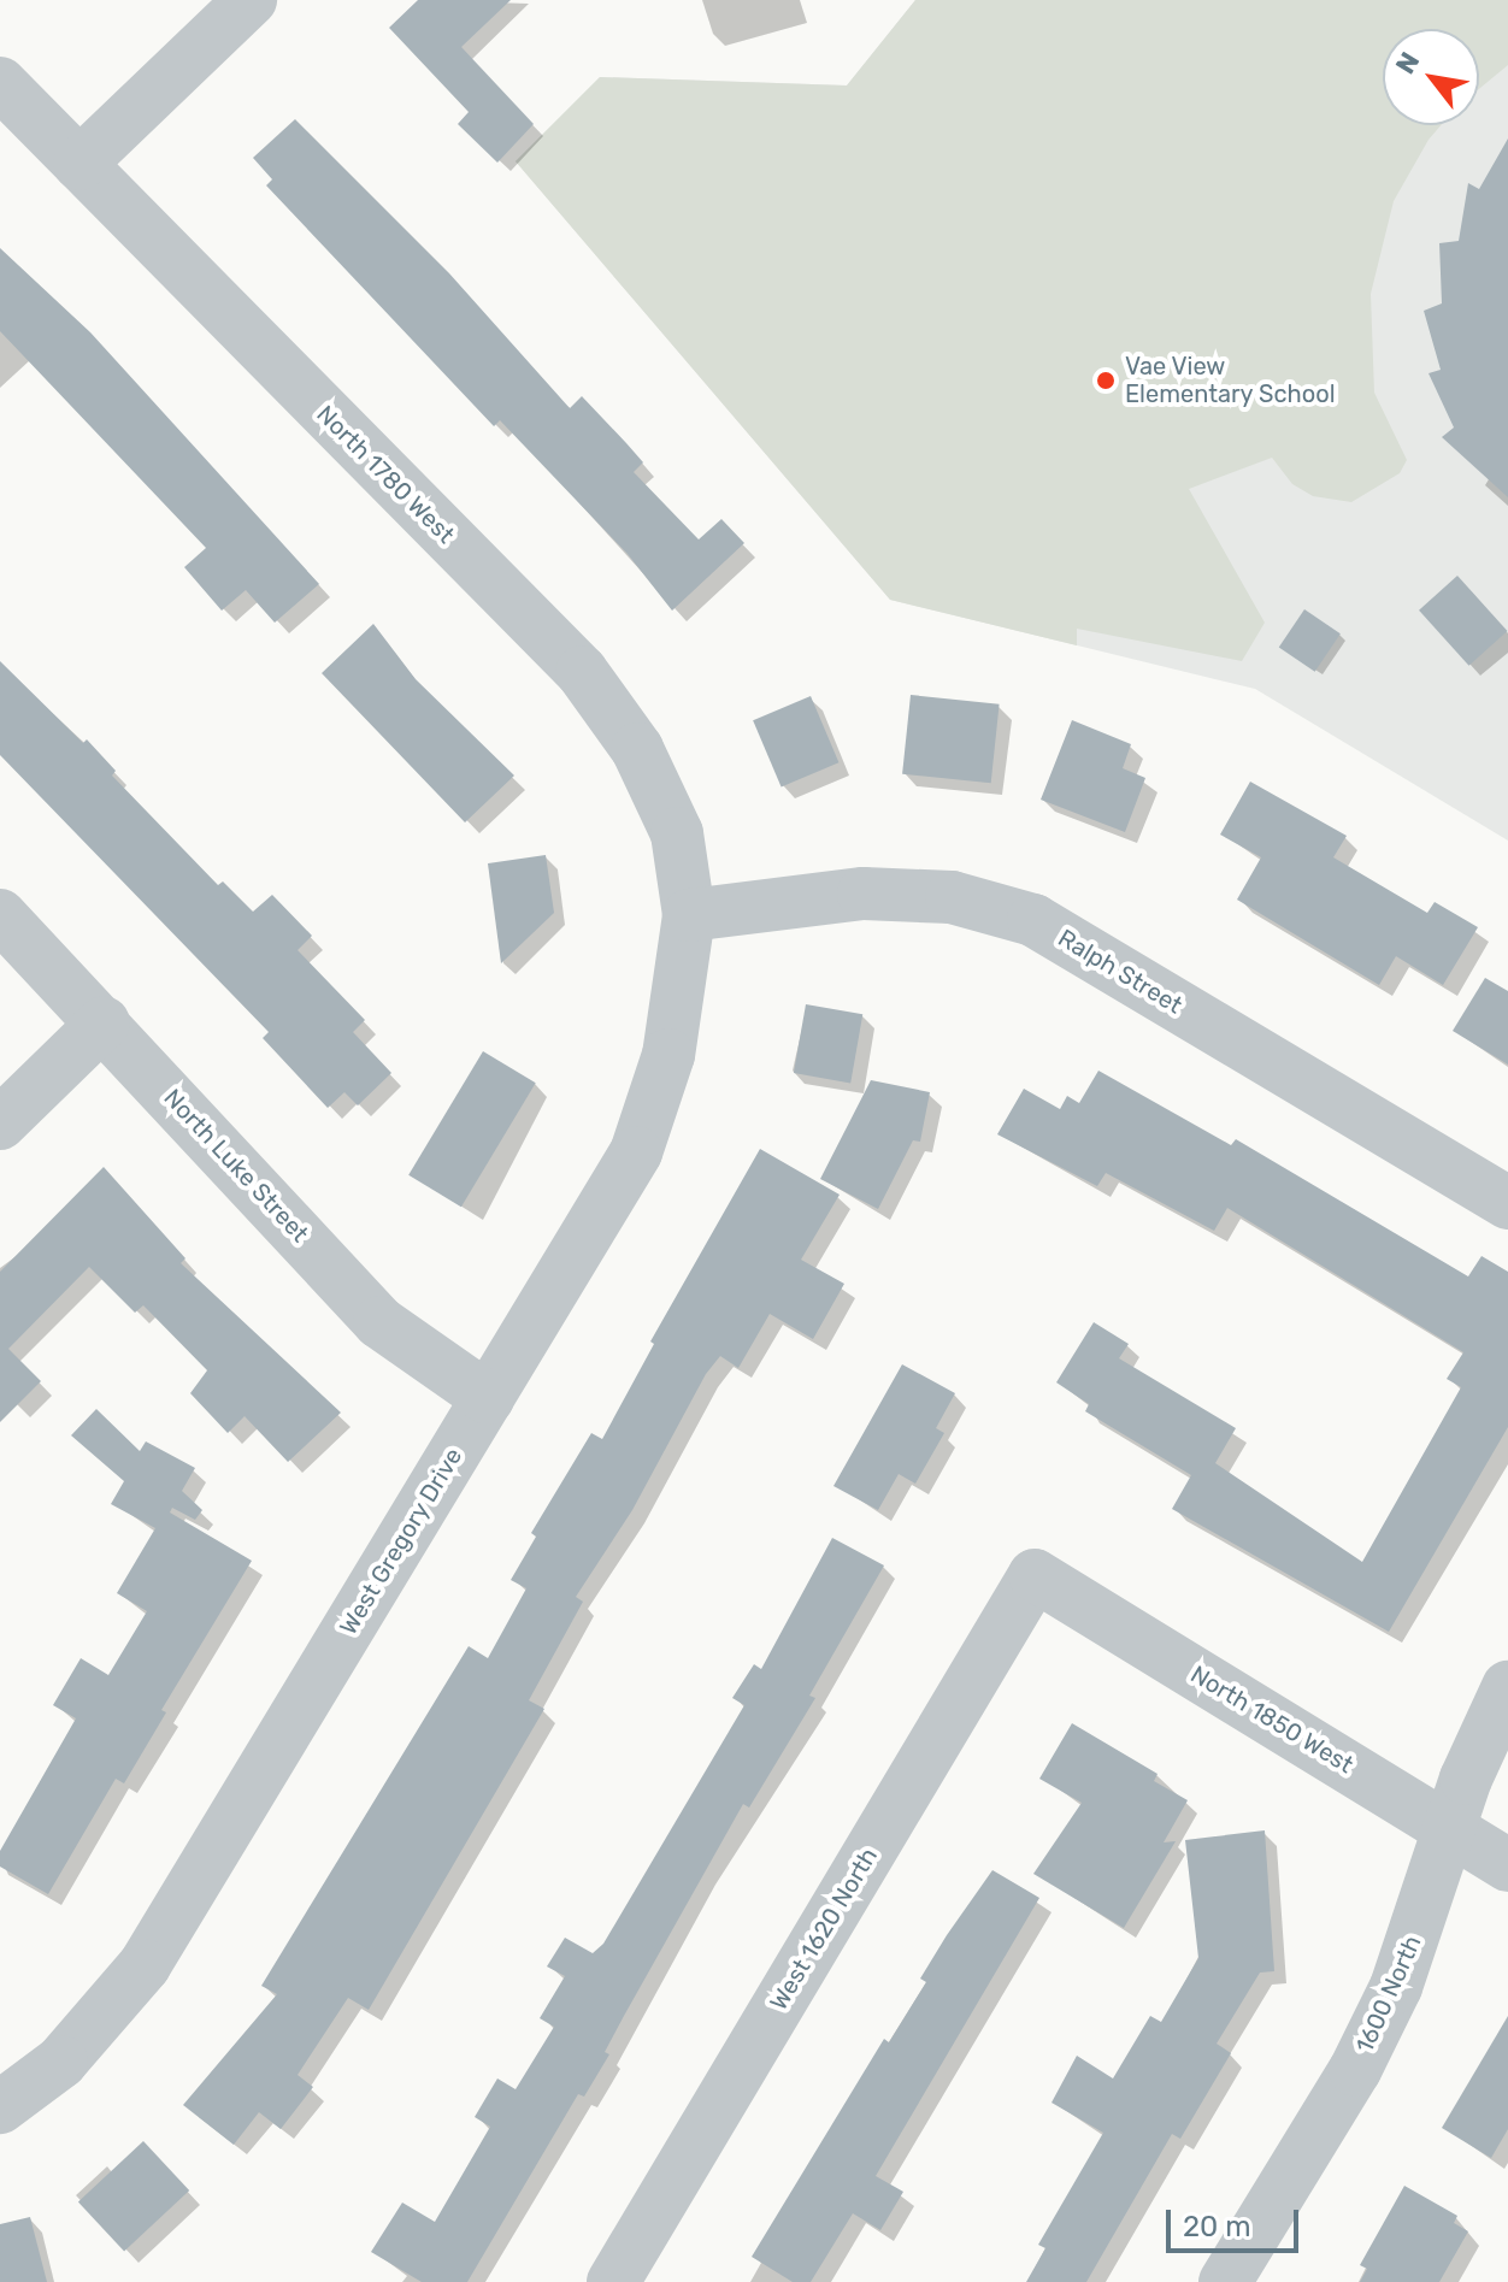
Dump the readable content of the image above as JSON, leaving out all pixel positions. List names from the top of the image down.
{
  "streets": {
    "street": [
      "North 1780 West",
      "Ralph Street",
      "North Luke Street",
      "West Gregory Drive",
      "North 1850 West",
      "West 1620 North",
      "1600 North"
    ]
  },
  "crossings": [
    ["North 1780 West", "Ralph Street"],
    ["North 1780 West", "West Gregory Drive"],
    ["Ralph Street", "West Gregory Drive"],
    ["North Luke Street", "West Gregory Drive"],
    ["North 1850 West", "West 1620 North"],
    ["North 1850 West", "1600 North"]
  ],
  "places": ["Vae View Elementary School"],
  "scale_bar": "20 m",
  "north": "top left"
}
